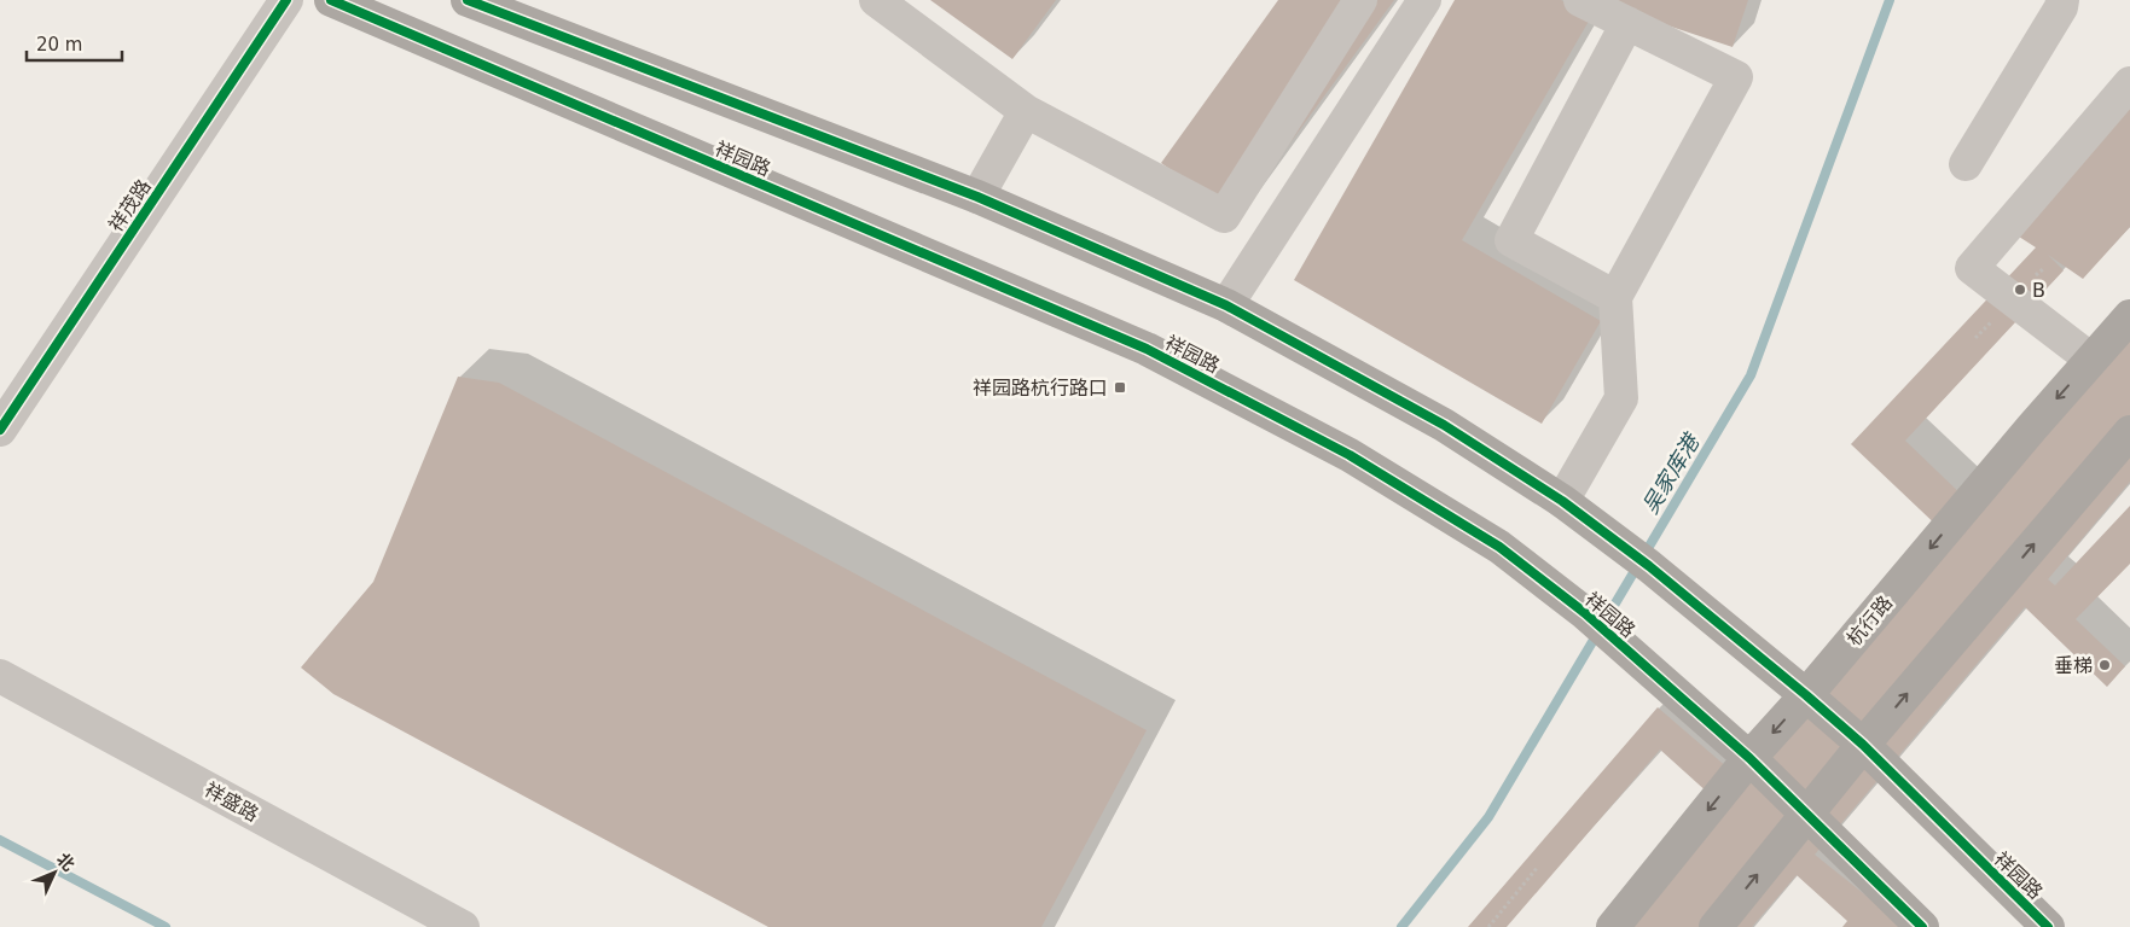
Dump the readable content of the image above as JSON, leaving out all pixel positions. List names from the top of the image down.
{
  "streets": {
    "main road": ["祥园路", "杭行路"],
    "street": ["祥茂路", "祥盛路"]
  },
  "crossings": [
    ["祥园路", "杭行路"]
  ],
  "water": ["吴家库港"],
  "places": {
    "other": ["B", "垂梯"],
    "transit": ["祥园路杭行路口"]
  },
  "scale_bar": "20 m",
  "north": "top right"
}
